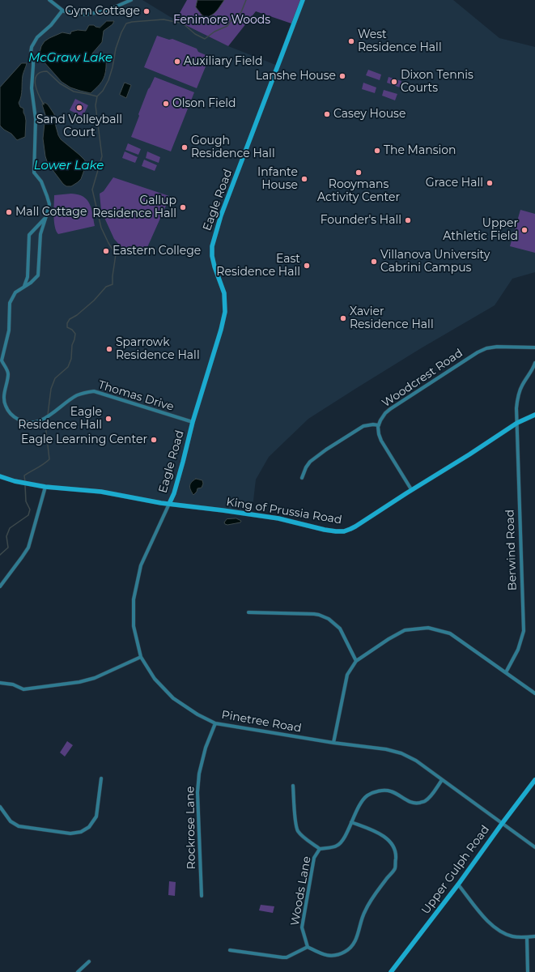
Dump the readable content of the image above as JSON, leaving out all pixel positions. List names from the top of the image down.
{
  "streets": {
    "street": [
      "Eagle Road",
      "Woodcrest Road",
      "Thomas Drive",
      "King of Prussia Road",
      "Berwind Road",
      "Pinetree Road",
      "Rockrose Lane",
      "Upper Gulph Road",
      "Woods Lane"
    ]
  },
  "crossings": [
    ["Eagle Road", "Thomas Drive"],
    ["Eagle Road", "King of Prussia Road"],
    ["Eagle Road", "Pinetree Road"],
    ["Woodcrest Road", "King of Prussia Road"],
    ["King of Prussia Road", "Berwind Road"],
    ["King of Prussia Road", "Pinetree Road"],
    ["Pinetree Road", "Rockrose Lane"],
    ["Pinetree Road", "Upper Gulph Road"],
    ["Pinetree Road", "Woods Lane"]
  ],
  "water": ["McGraw Lake", "Lower Lake"],
  "parks": ["Fenimore Woods"],
  "places": [
    "Gym Cottage",
    "West Residence Hall",
    "Auxiliary Field",
    "Lanshe House",
    "Dixon Tennis Courts",
    "Olson Field",
    "Sand Volleyball Court",
    "Casey House",
    "Gough Residence Hall",
    "The Mansion",
    "Rooymans Activity Center",
    "Infante House",
    "Grace Hall",
    "Gallup Residence Hall",
    "Mall Cottage",
    "Founder's Hall",
    "Upper Athletic Field",
    "Eastern College",
    "Villanova University Cabrini Campus",
    "East Residence Hall",
    "Xavier Residence Hall",
    "Sparrowk Residence Hall",
    "Eagle Residence Hall",
    "Eagle Learning Center"
  ]
}
